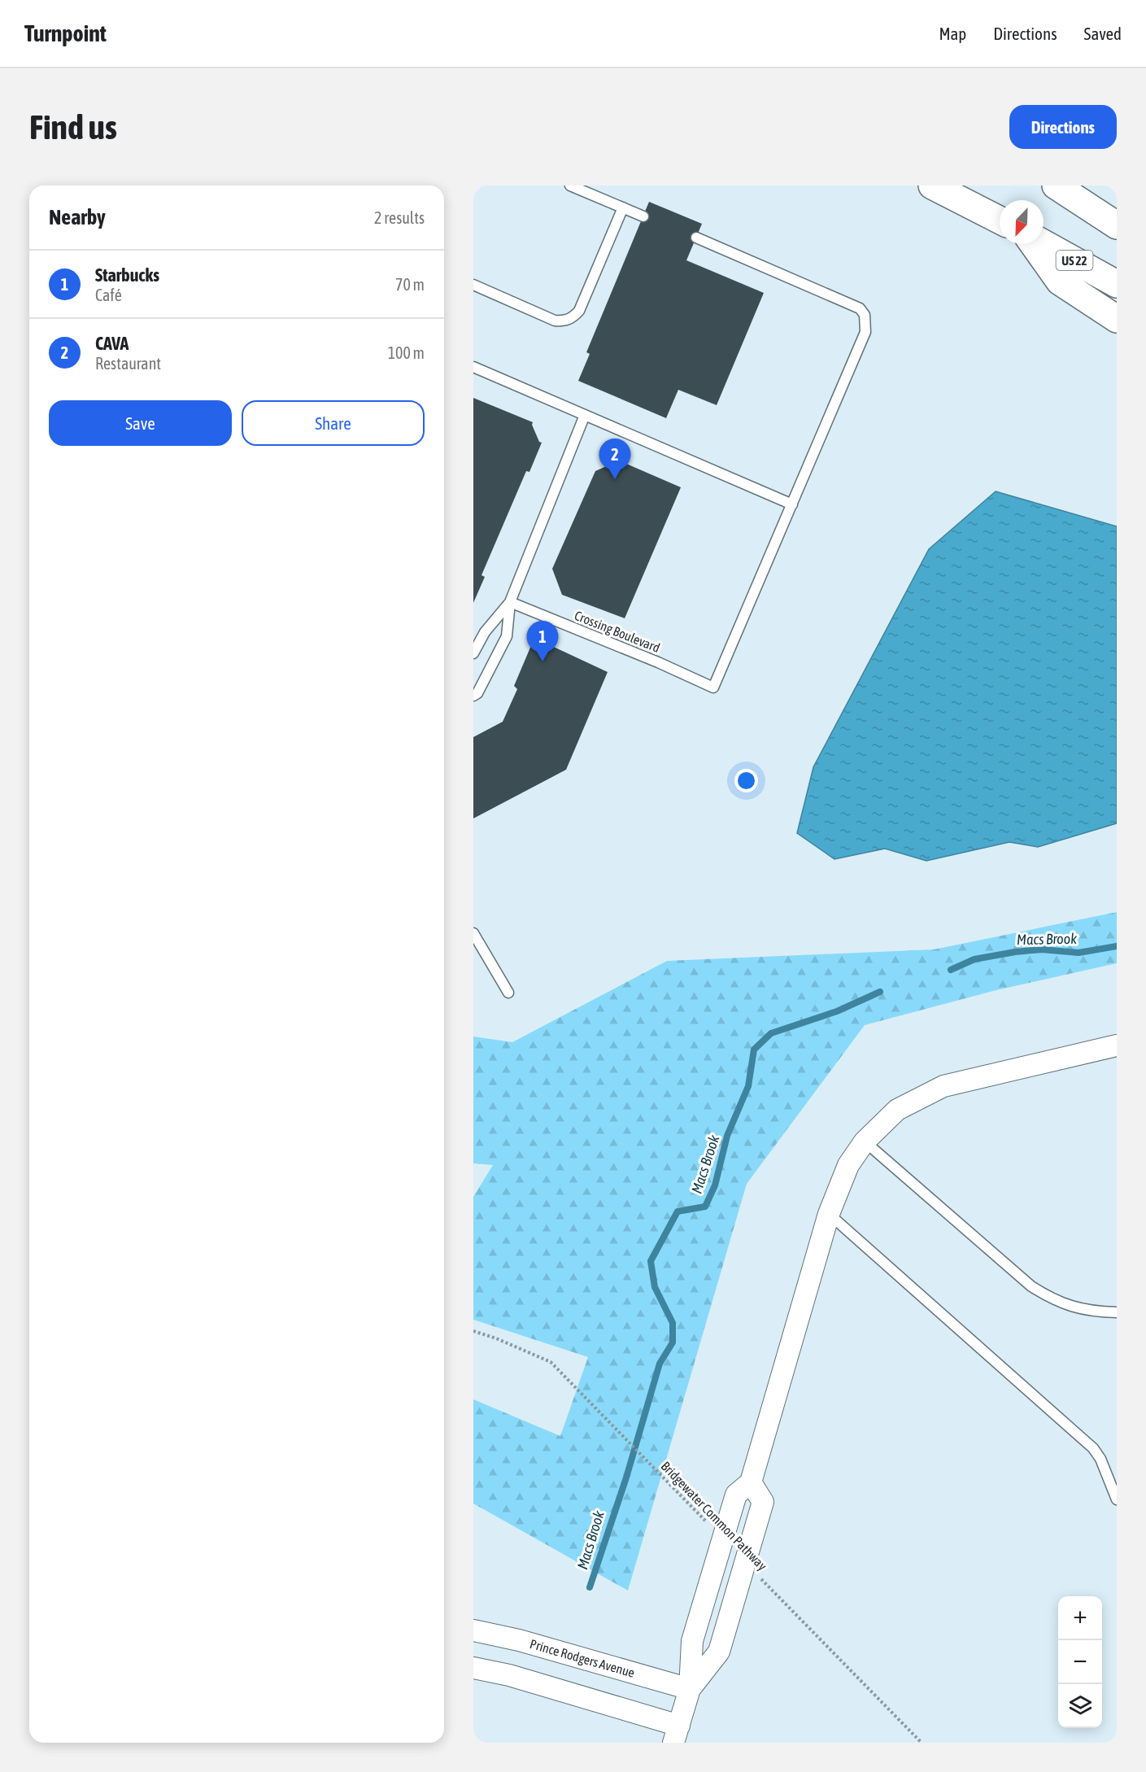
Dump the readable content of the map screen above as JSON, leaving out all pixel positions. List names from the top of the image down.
{
  "streets": {
    "highway": ["US 22"],
    "street": ["Prince Rodgers Avenue"],
    "lane": ["Crossing Boulevard"],
    "path": ["Bridgewater Common Pathway"]
  },
  "water": ["Macs Brook"],
  "north": "bottom left",
  "page": {
    "header": "Turnpoint",
    "nav": ["Map", "Directions", "Saved"],
    "buttons": [
      "Directions",
      ["Save", "Share"]
    ],
    "title": "Find us",
    "heading": ["Nearby", "2 results"],
    "list": [
      {
        "mark": "1",
        "name": "Starbucks",
        "note": "Café",
        "value": "70 m"
      },
      {
        "mark": "2",
        "name": "CAVA",
        "note": "Restaurant",
        "value": "100 m"
      }
    ],
    "pins": ["2", "1"],
    "map_buttons": ["+", "−"]
  }
}
